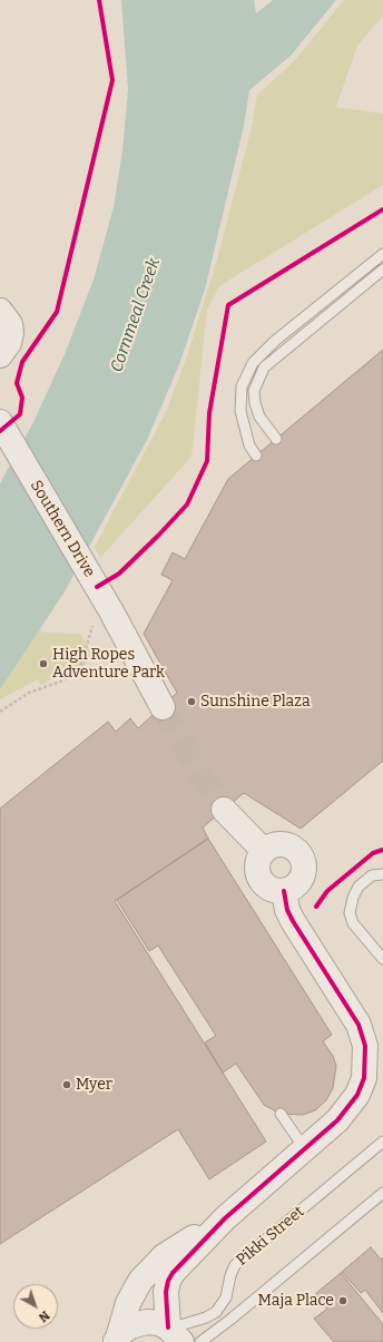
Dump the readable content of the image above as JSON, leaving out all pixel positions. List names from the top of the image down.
{
  "streets": {
    "street": ["Southern Drive"],
    "lane": ["Pikki Street"]
  },
  "water": ["Cornmeal Creek"],
  "places": [
    "High Ropes Adventure Park",
    "Sunshine Plaza",
    "Myer",
    "Maja Place"
  ],
  "north": "bottom right"
}
